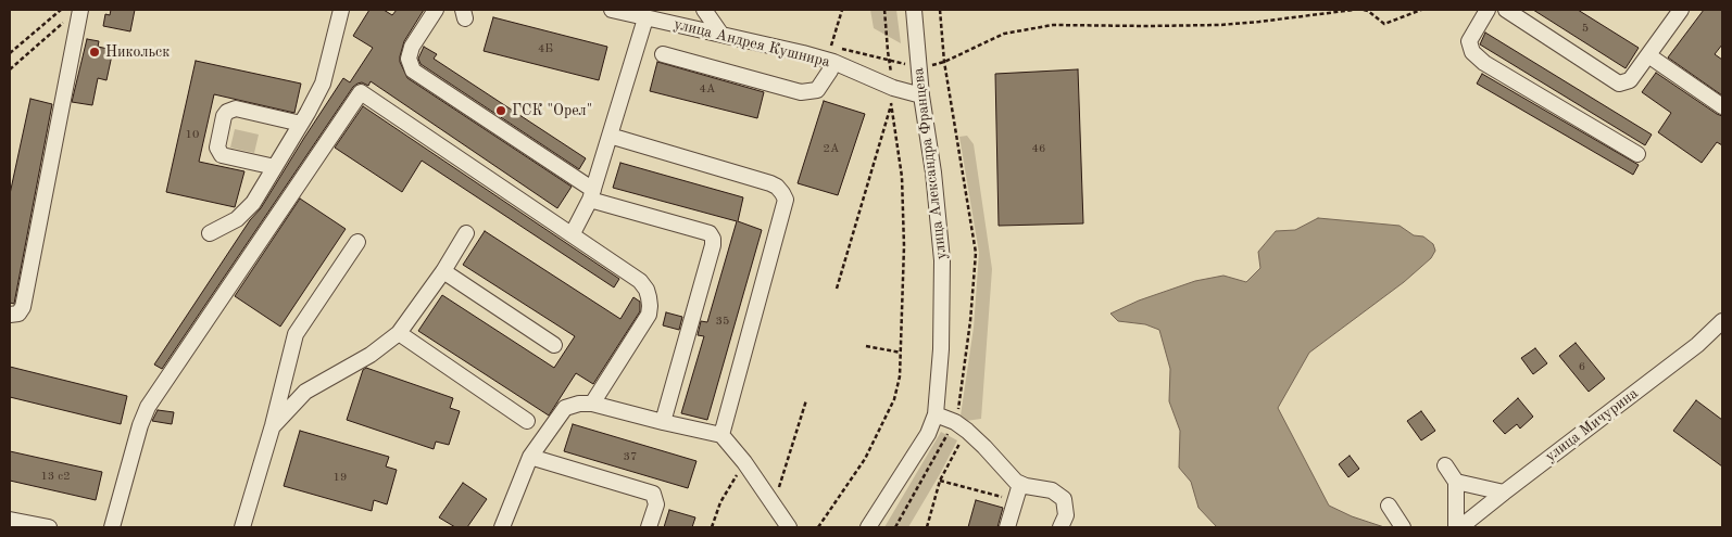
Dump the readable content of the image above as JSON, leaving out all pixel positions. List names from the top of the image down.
{
  "streets": {
    "street": ["улица Андрея Кушнира", "улица Александра Францева", "улица Мичурина"]
  },
  "crossings": [
    ["улица Андрея Кушнира", "улица Александра Францева"]
  ],
  "places": ["Никольск", "ГСК \"Орел\""],
  "house_numbers": [
    "5",
    "4Б",
    "4А",
    "10",
    "2А",
    "46",
    "35",
    "6",
    "37",
    "13 с2",
    "19"
  ]
}
